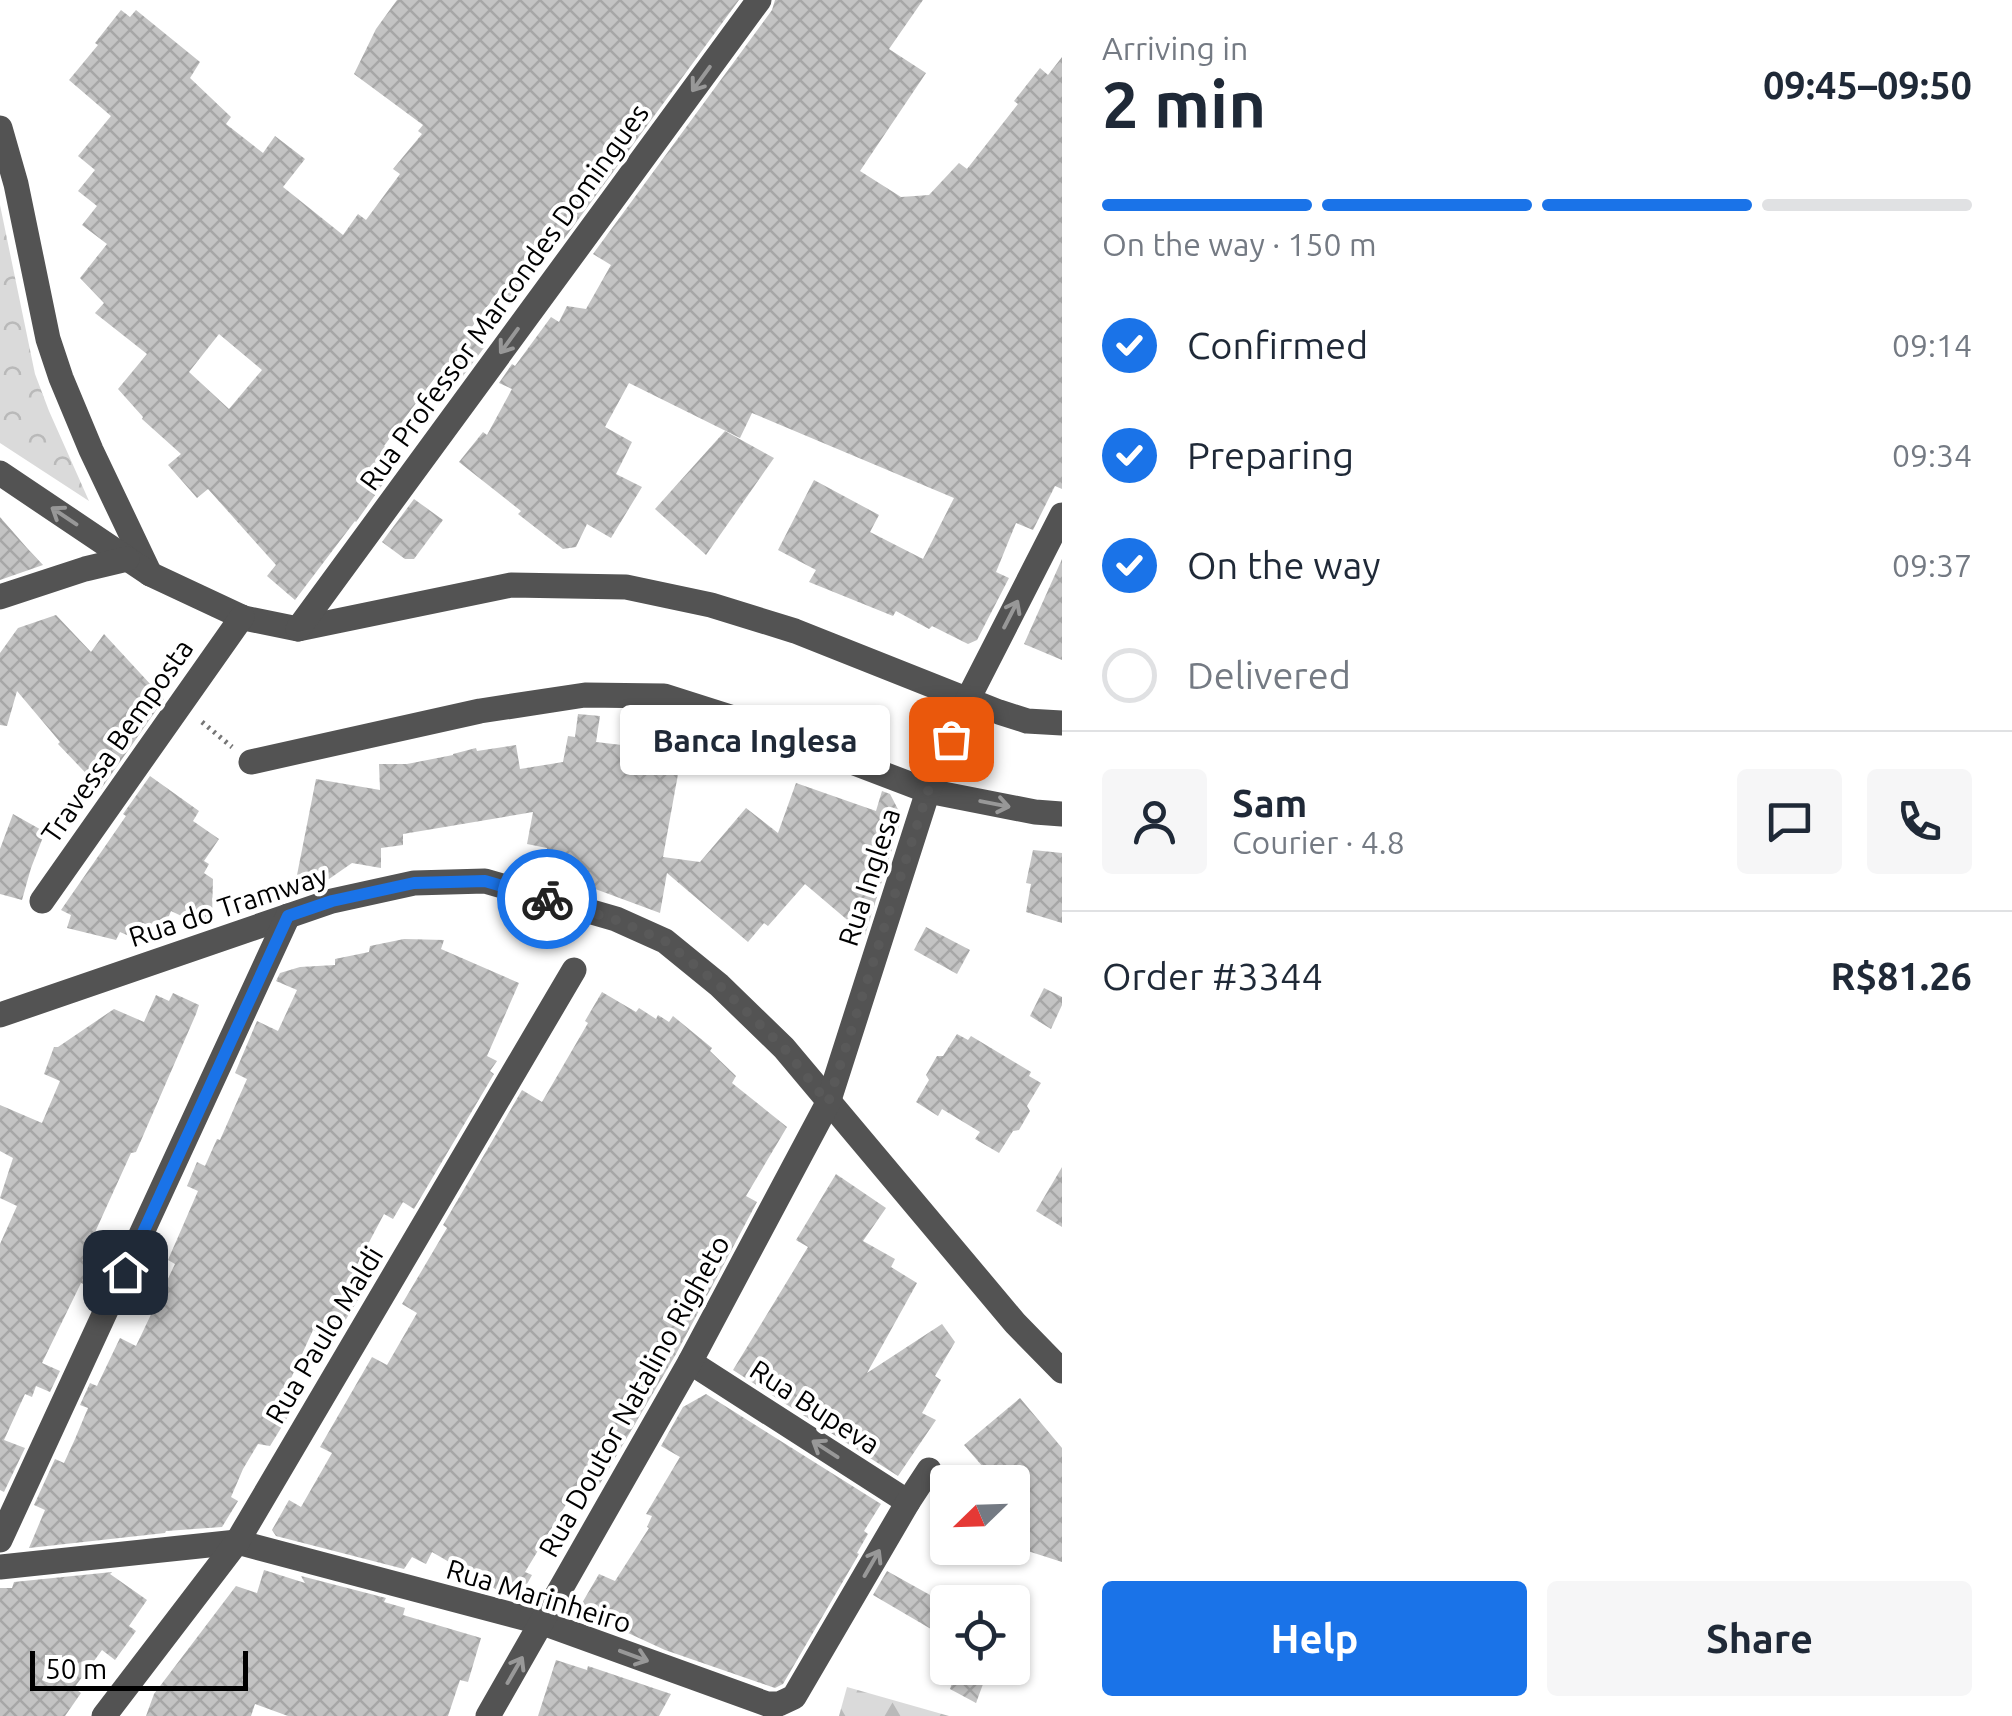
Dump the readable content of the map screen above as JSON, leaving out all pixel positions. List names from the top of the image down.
{
  "streets": {
    "street": [
      "Rua Professor Marcondes Domingues",
      "Travessa Bemposta",
      "Rua Inglesa",
      "Rua do Tramway",
      "Rua Paulo Maldi",
      "Rua Doutor Natalino Righeto",
      "Rua Bupeva",
      "Rua Marinheiro"
    ]
  },
  "crossings": [
    ["Rua Inglesa", "Rua do Tramway"],
    ["Rua Inglesa", "Rua Doutor Natalino Righeto"],
    ["Rua do Tramway", "Rua Doutor Natalino Righeto"],
    ["Rua Paulo Maldi", "Rua Marinheiro"],
    ["Rua Doutor Natalino Righeto", "Rua Bupeva"],
    ["Rua Doutor Natalino Righeto", "Rua Marinheiro"],
    ["Rua Bupeva", "Rua Marinheiro"]
  ],
  "one_way": ["Rua Professor Marcondes Domingues", "Rua Bupeva"],
  "places": ["Banca Inglesa"],
  "scale_bar": "50 m",
  "north": "bottom left",
  "page": {
    "heading": ["2 min", "Arriving in", "09:45–09:50"],
    "panel": [
      "Sam",
      "Courier · 4.8",
      "Order #3344",
      "R$81.26"
    ],
    "bar": "On the way · 150 m",
    "list": [
      ["Confirmed", "09:14"],
      ["Preparing", "09:34"],
      ["On the way", "09:37"],
      "Delivered"
    ],
    "bubble": "Banca Inglesa",
    "buttons": ["Help", "Share"],
    "scale": "50 m"
  }
}
